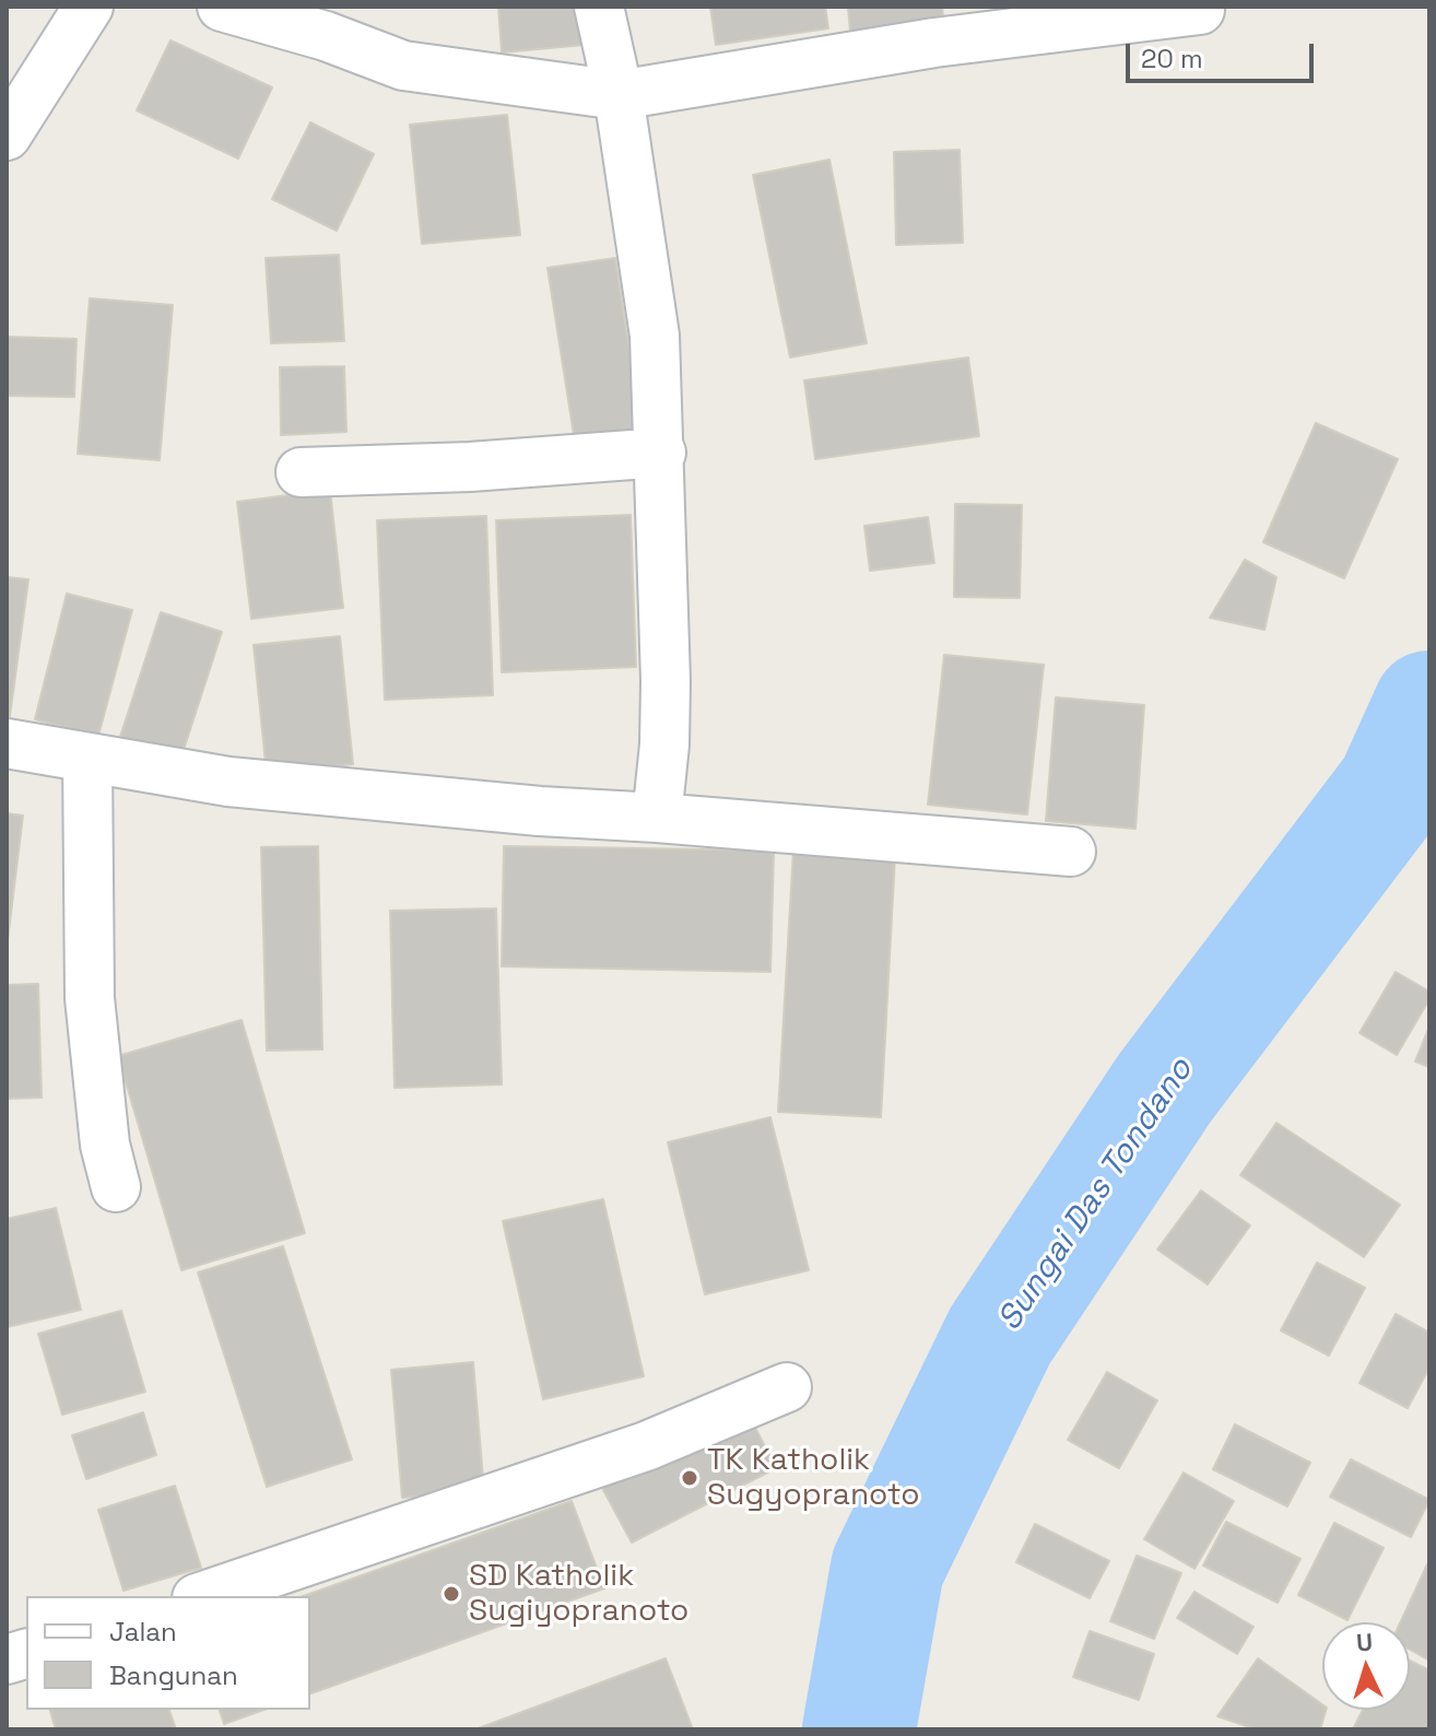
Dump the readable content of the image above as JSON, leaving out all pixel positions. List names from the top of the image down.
{
  "water": ["Sungai Das Tondano"],
  "places": ["TK Katholik Sugyopranoto", "SD Katholik Sugiyopranoto"],
  "legend": ["Jalan", "Bangunan"],
  "scale_bar": "20 m",
  "north": "top"
}
